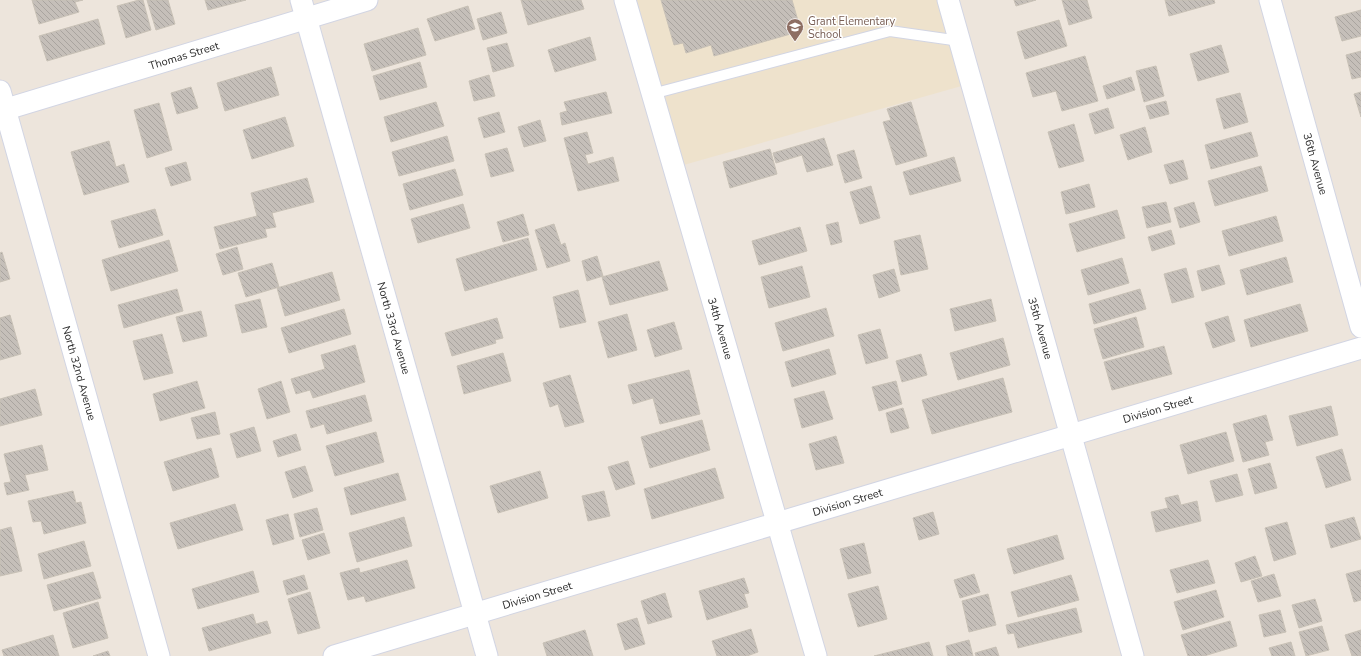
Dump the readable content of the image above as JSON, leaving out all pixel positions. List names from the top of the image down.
{
  "streets": {
    "street": [
      "Thomas Street",
      "36th Avenue",
      "North 33rd Avenue",
      "34th Avenue",
      "35th Avenue",
      "North 32nd Avenue",
      "Division Street"
    ]
  },
  "crossings": [
    ["Thomas Street", "North 33rd Avenue"],
    ["Thomas Street", "North 32nd Avenue"],
    ["North 33rd Avenue", "Division Street"],
    ["34th Avenue", "Division Street"],
    ["35th Avenue", "Division Street"]
  ],
  "places": {
    "school or university": ["Grant Elementary School"]
  }
}
